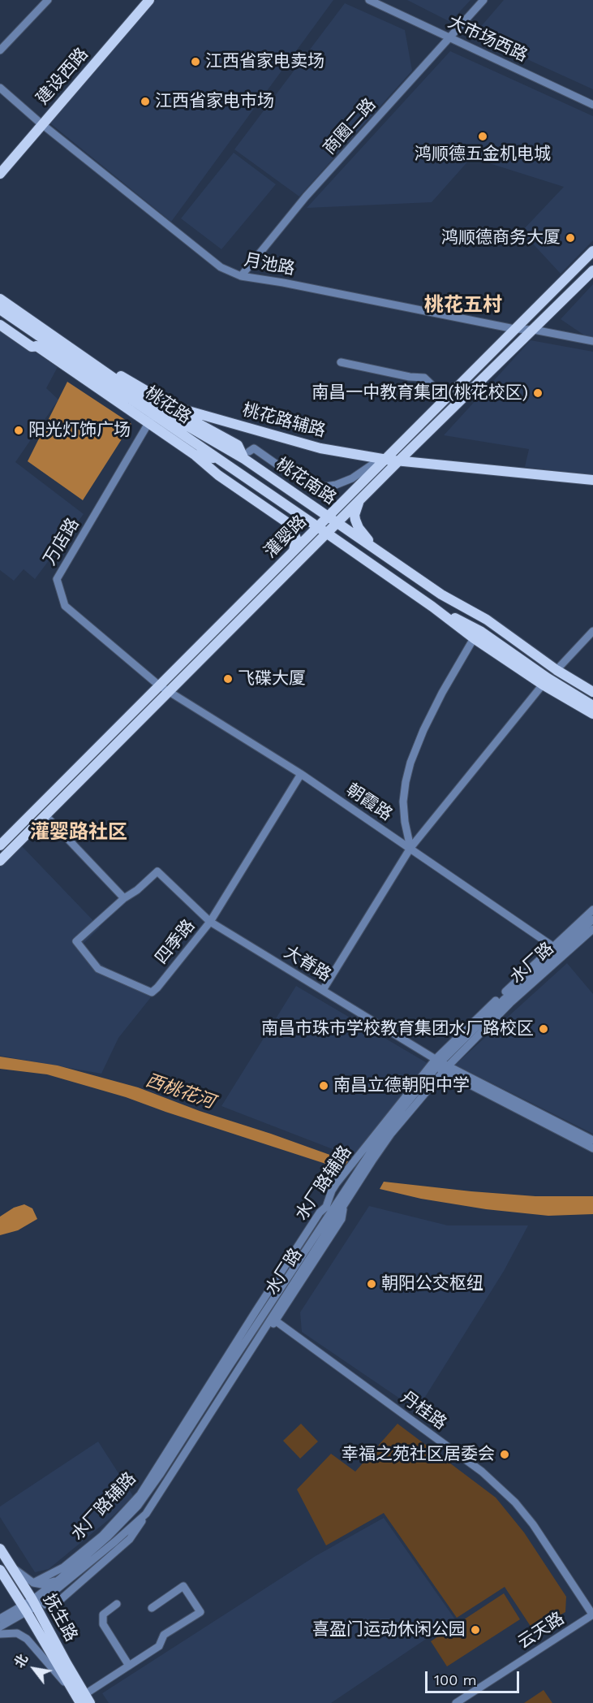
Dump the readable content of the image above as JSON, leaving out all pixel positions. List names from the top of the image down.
{
  "streets": {
    "main road": [
      "建设西路",
      "桃花路",
      "桃花路辅路",
      "桃花南路",
      "灌婴路",
      "抚生路"
    ],
    "street": [
      "大市场西路",
      "商圈二路",
      "月池路",
      "万店路",
      "朝霞路",
      "四季路",
      "水厂路",
      "大脊路",
      "水厂路辅路",
      "丹桂路",
      "云天路"
    ]
  },
  "crossings": [
    ["大市场西路", "商圈二路"],
    ["建设西路", "月池路"],
    ["商圈二路", "月池路"],
    ["月池路", "灌婴路"],
    ["桃花路", "桃花南路"],
    ["桃花路", "灌婴路"],
    ["桃花路", "万店路"],
    ["桃花路辅路", "灌婴路"],
    ["桃花南路", "灌婴路"],
    ["灌婴路", "万店路"],
    ["灌婴路", "朝霞路"],
    ["万店路", "朝霞路"],
    ["朝霞路", "四季路"],
    ["朝霞路", "水厂路"],
    ["四季路", "大脊路"],
    ["水厂路", "大脊路"],
    ["水厂路", "水厂路辅路"],
    ["水厂路", "丹桂路"],
    ["水厂路", "抚生路"],
    ["大脊路", "水厂路辅路"],
    ["水厂路辅路", "抚生路"],
    ["丹桂路", "云天路"]
  ],
  "districts": ["桃花五村", "灌婴路社区"],
  "water": ["西桃花河"],
  "places": [
    "江西省家电卖场",
    "江西省家电市场",
    "鸿顺德五金机电城",
    "鸿顺德商务大厦",
    "南昌一中教育集团(桃花校区)",
    "阳光灯饰广场",
    "飞碟大厦",
    "南昌市珠市学校教育集团水厂路校区",
    "南昌立德朝阳中学",
    "朝阳公交枢纽",
    "幸福之苑社区居委会",
    "喜盈门运动休闲公园"
  ],
  "scale_bar": "100 m",
  "north": "top left"
}
